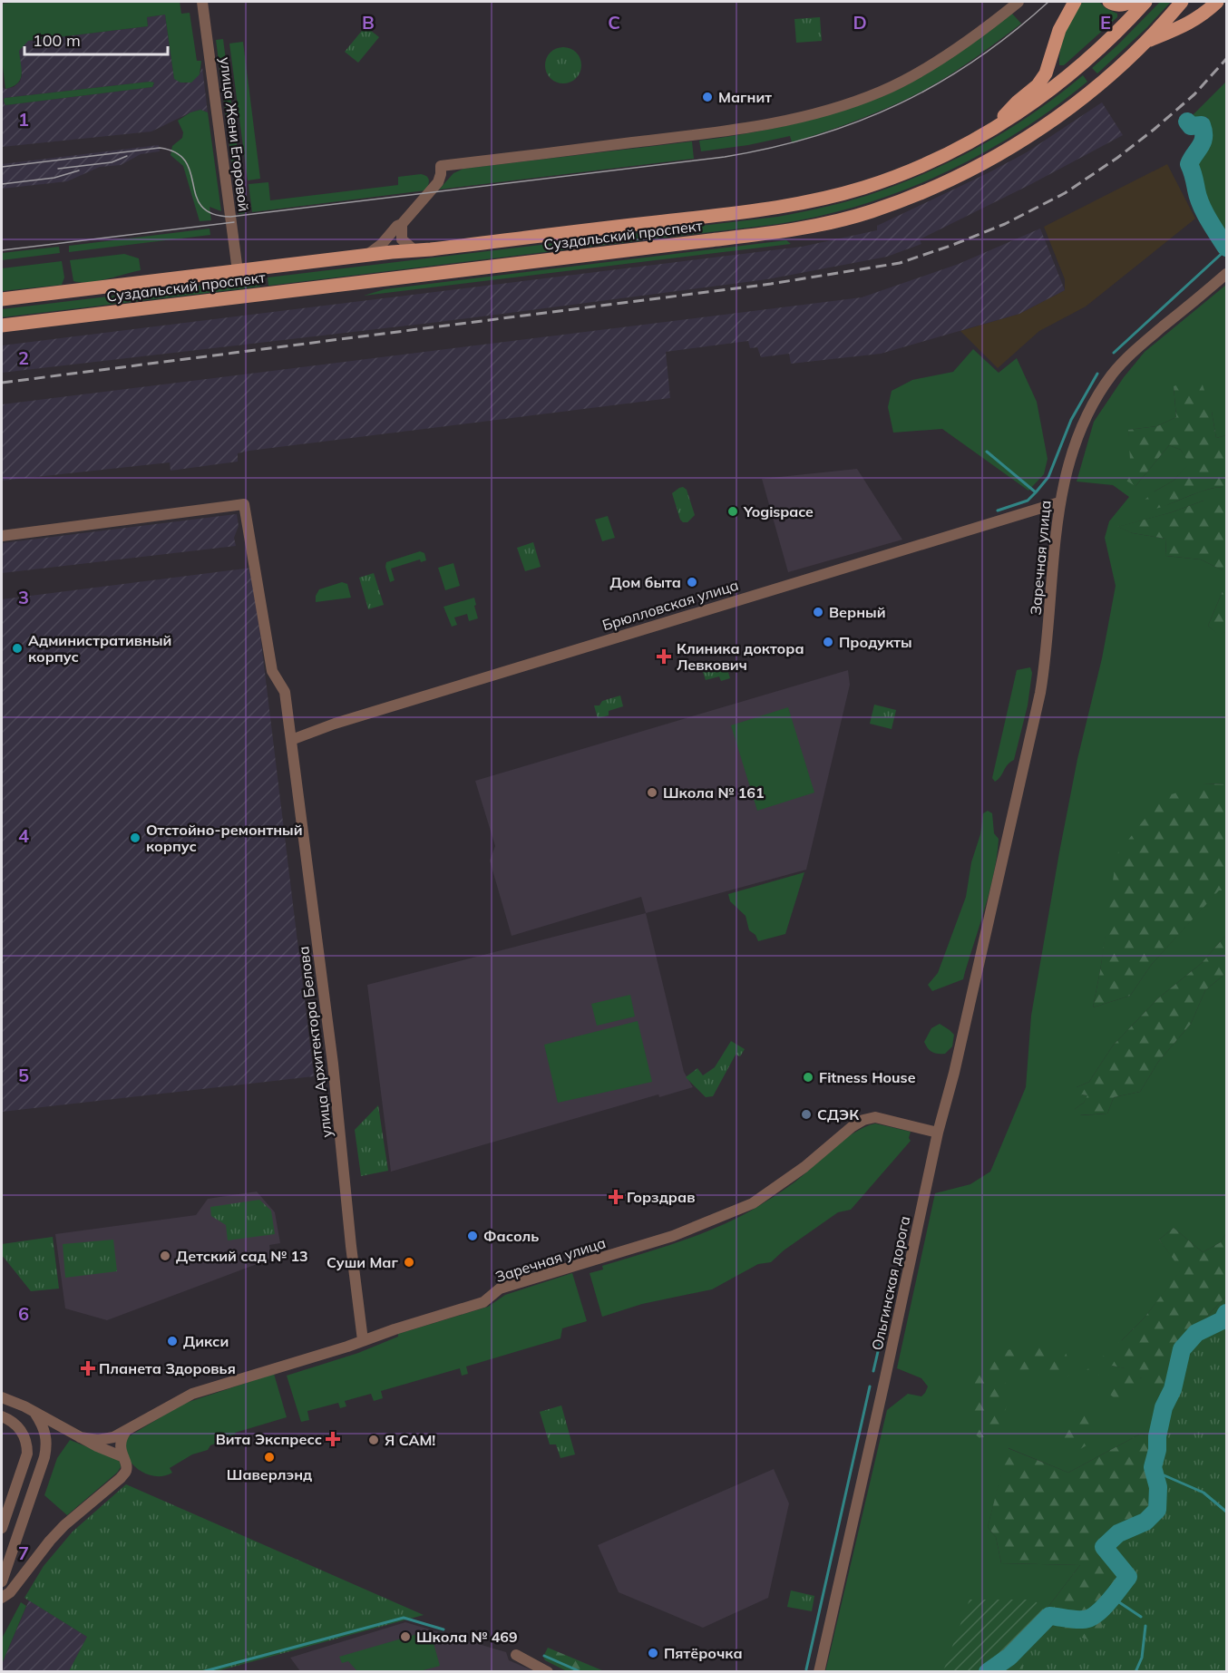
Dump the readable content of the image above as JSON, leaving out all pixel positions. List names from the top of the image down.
{
  "streets": {
    "main road": ["Суздальский проспект"],
    "street": [
      "улица Жени Егоровой",
      "Заречная улица",
      "Брюлловская улица",
      "улица Архитектора Белова",
      "Ольгинская дорога"
    ]
  },
  "crossings": [
    ["улица Жени Егоровой", "Суздальский проспект"],
    ["Заречная улица", "Брюлловская улица"],
    ["Заречная улица", "улица Архитектора Белова"],
    ["Заречная улица", "Ольгинская дорога"],
    ["Брюлловская улица", "улица Архитектора Белова"]
  ],
  "places": {
    "other": [
      "Магнит",
      "Yogispace",
      "Дом быта",
      "Верный",
      "Продукты",
      "Административный корпус",
      "Школа № 161",
      "Отстойно-ремонтный корпус",
      "Fitness House",
      "СДЭК",
      "Фасоль",
      "Детский сад № 13",
      "Суши Маг",
      "Дикси",
      "Я САМ!",
      "Шаверлэнд",
      "Школа № 469",
      "Пятёрочка"
    ],
    "health": [
      "Клиника доктора Левкович",
      "Горздрав",
      "Планета Здоровья",
      "Вита Экспресс"
    ]
  },
  "scale_bar": "100 m",
  "grid": {
    "columns": [
      "B",
      "C",
      "D",
      "E"
    ],
    "rows": [
      "1",
      "2",
      "3",
      "4",
      "5",
      "6",
      "7"
    ]
  }
}
